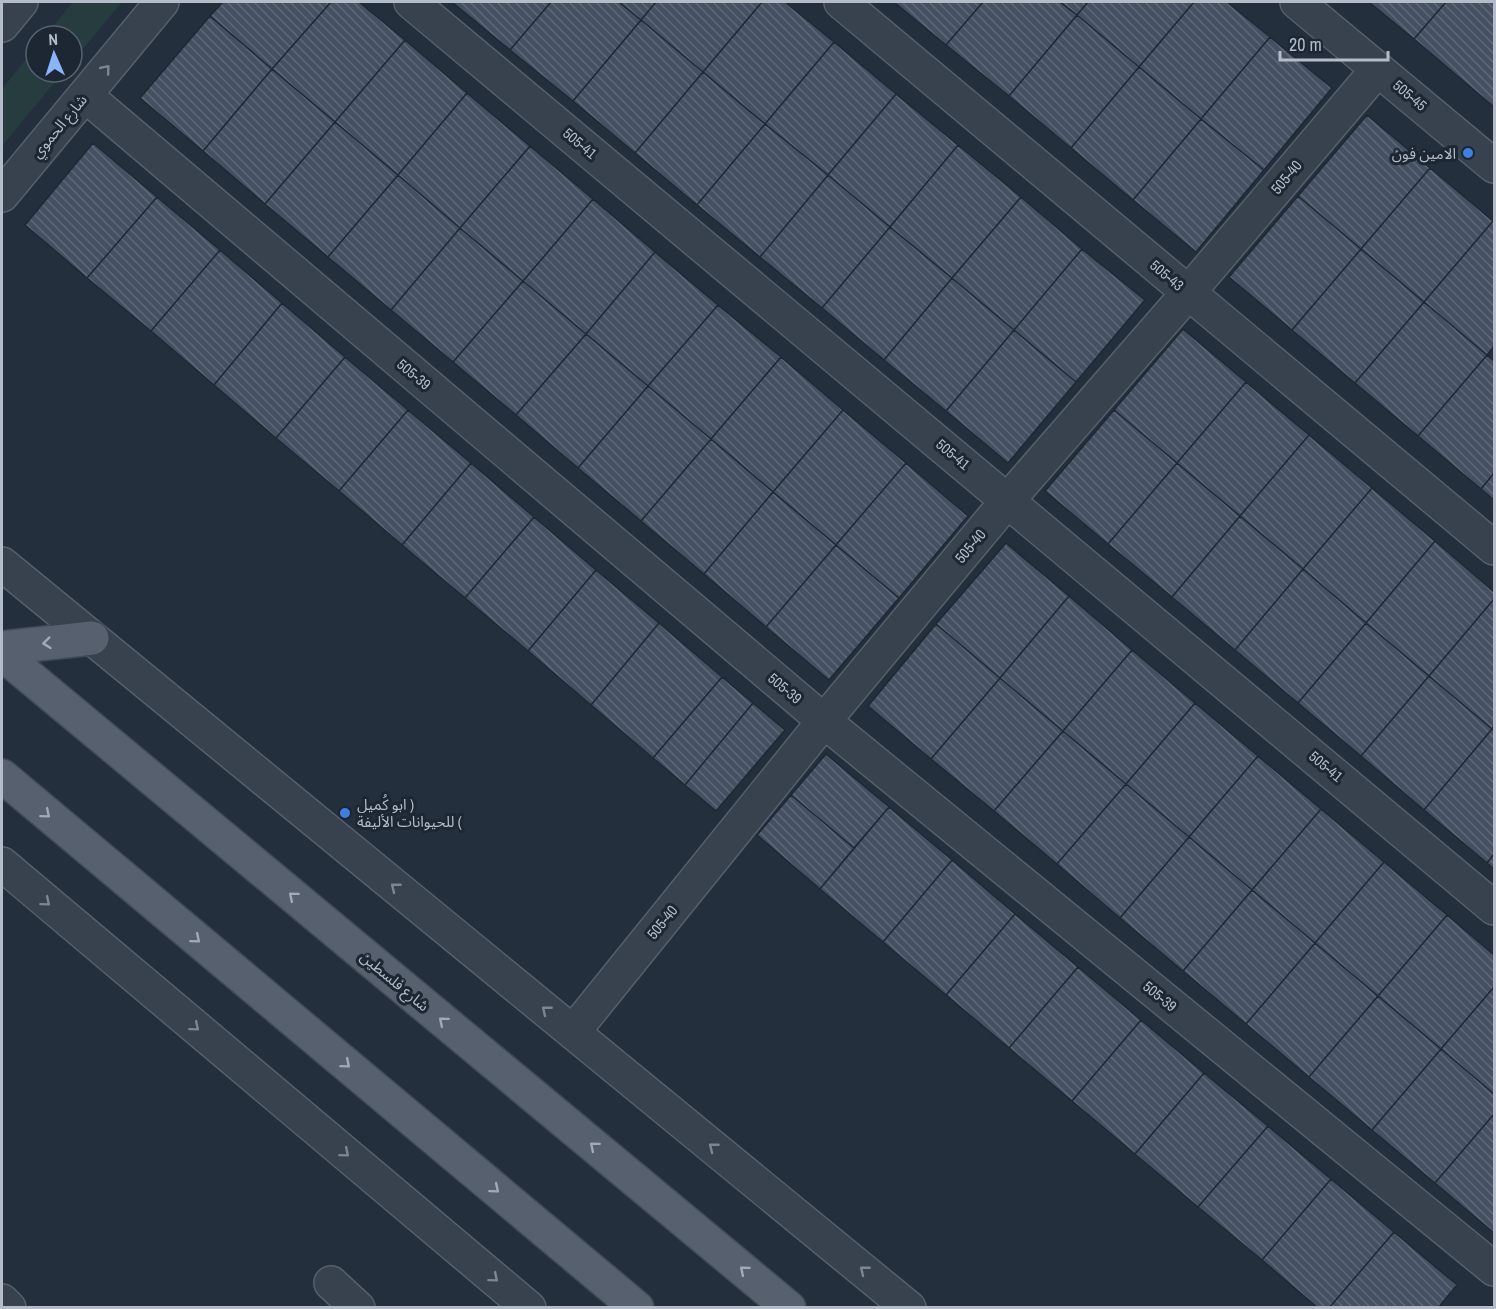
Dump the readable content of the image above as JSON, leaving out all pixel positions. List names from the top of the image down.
{
  "streets": {
    "main road": ["شارع فلسطين"],
    "street": [
      "505-45",
      "شارع الحموي",
      "505-41",
      "505-40",
      "505-43",
      "505-39"
    ]
  },
  "crossings": [
    ["505-45", "505-40"],
    ["شارع الحموي", "505-39"],
    ["505-41", "505-40"],
    ["505-40", "505-43"],
    ["505-40", "505-39"]
  ],
  "one_way": ["شارع الحموي"],
  "places": ["الامين فون", "ابو كُميل ) للحيوانات الأليفة ("],
  "scale_bar": "20 m",
  "north": "top"
}
